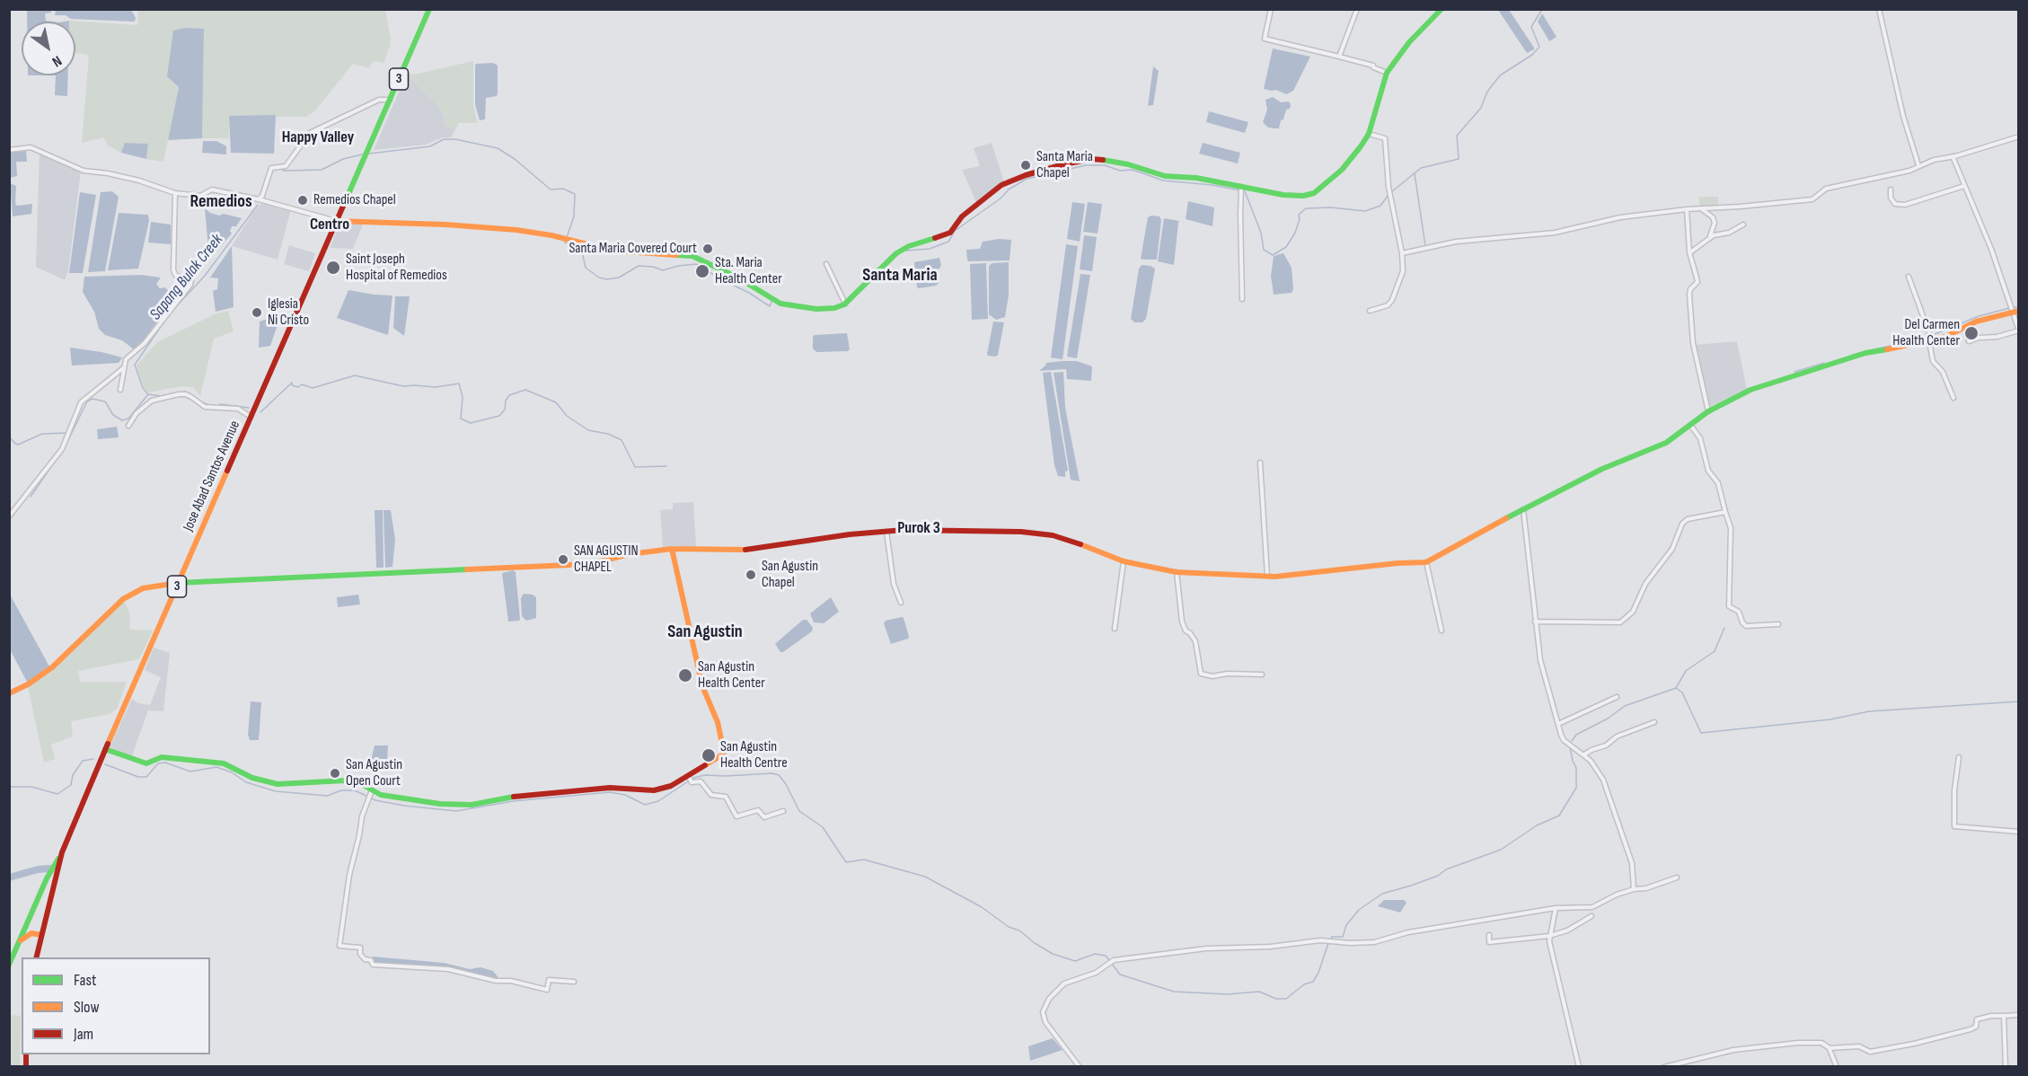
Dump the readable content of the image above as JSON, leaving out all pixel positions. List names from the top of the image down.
{
  "streets": {
    "main road": ["3", "Jose Abad Santos Avenue"]
  },
  "districts": [
    "Happy Valley",
    "Remedios",
    "Centro",
    "Santa Maria",
    "Purok 3",
    "San Agustin"
  ],
  "water": ["Sapang Bulak Creek"],
  "places": [
    "Santa Maria Chapel",
    "Remedios Chapel",
    "Santa Maria Covered Court",
    "Saint Joseph Hospital of Remedios",
    "Sta. Maria Health Center",
    "Iglesia Ni Cristo",
    "Del Carmen Health Center",
    "SAN AGUSTIN CHAPEL",
    "San Agustin Chapel",
    "San Agustin Health Center",
    "San Agustin Health Centre",
    "San Agustin Open Court"
  ],
  "legend": ["Fast", "Slow", "Jam"],
  "north": "bottom right"
}
